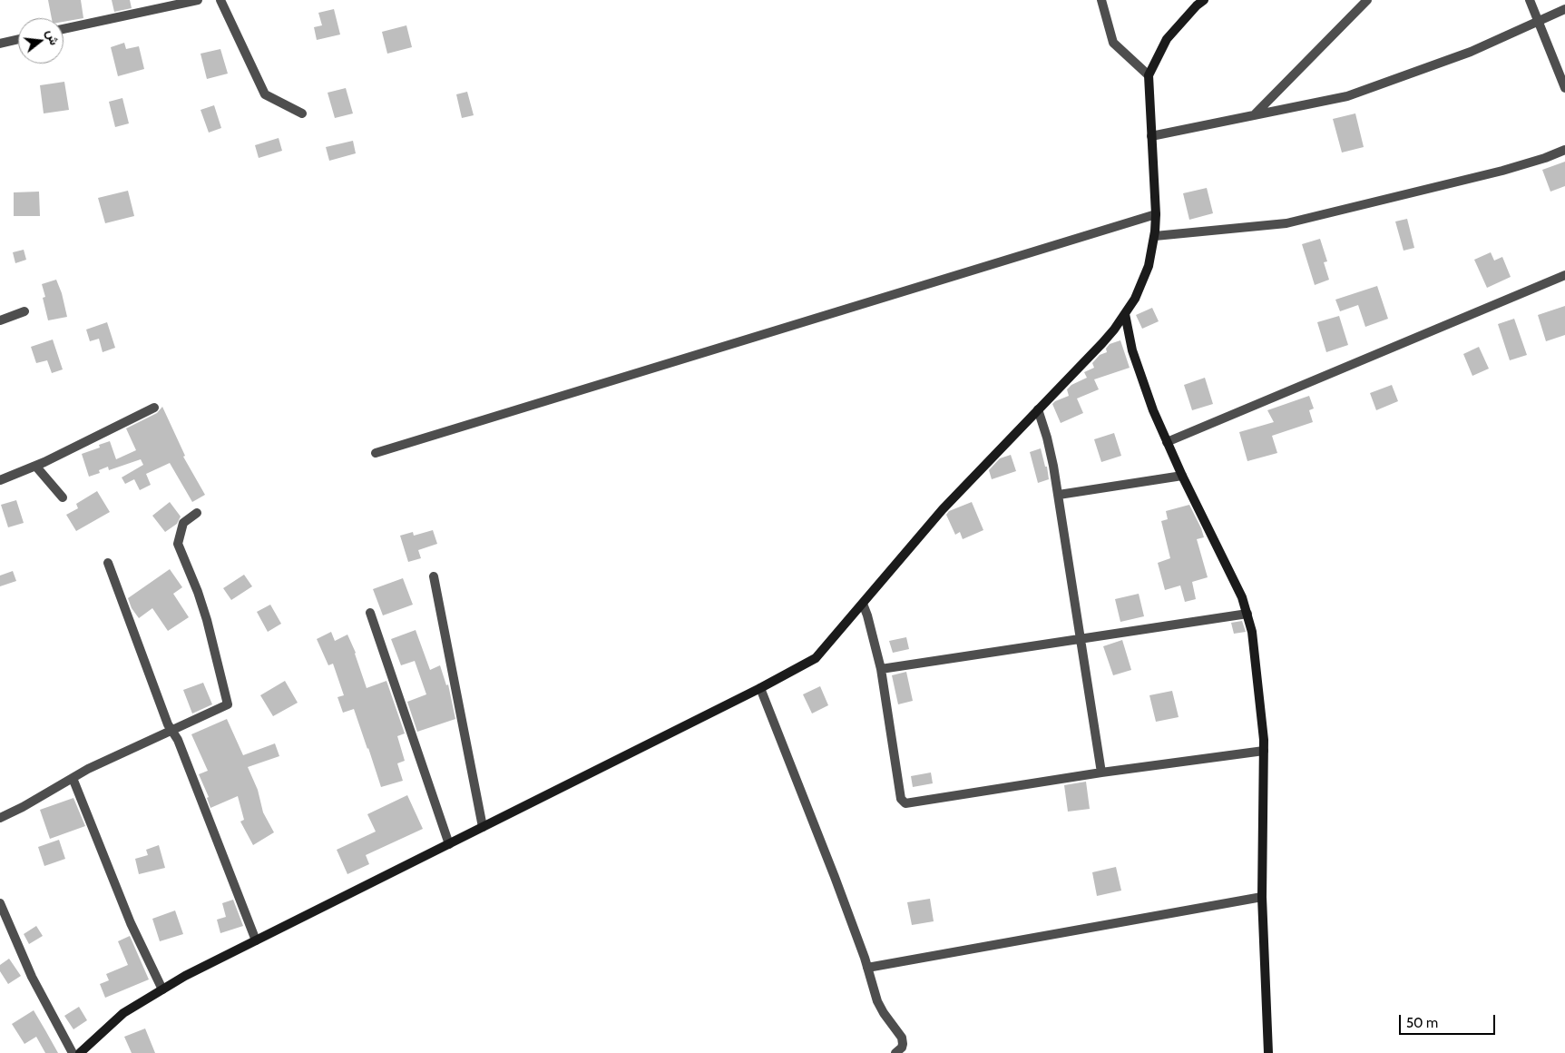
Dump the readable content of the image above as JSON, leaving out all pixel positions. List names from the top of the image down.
{
  "scale_bar": "50 m",
  "north": "right"
}
